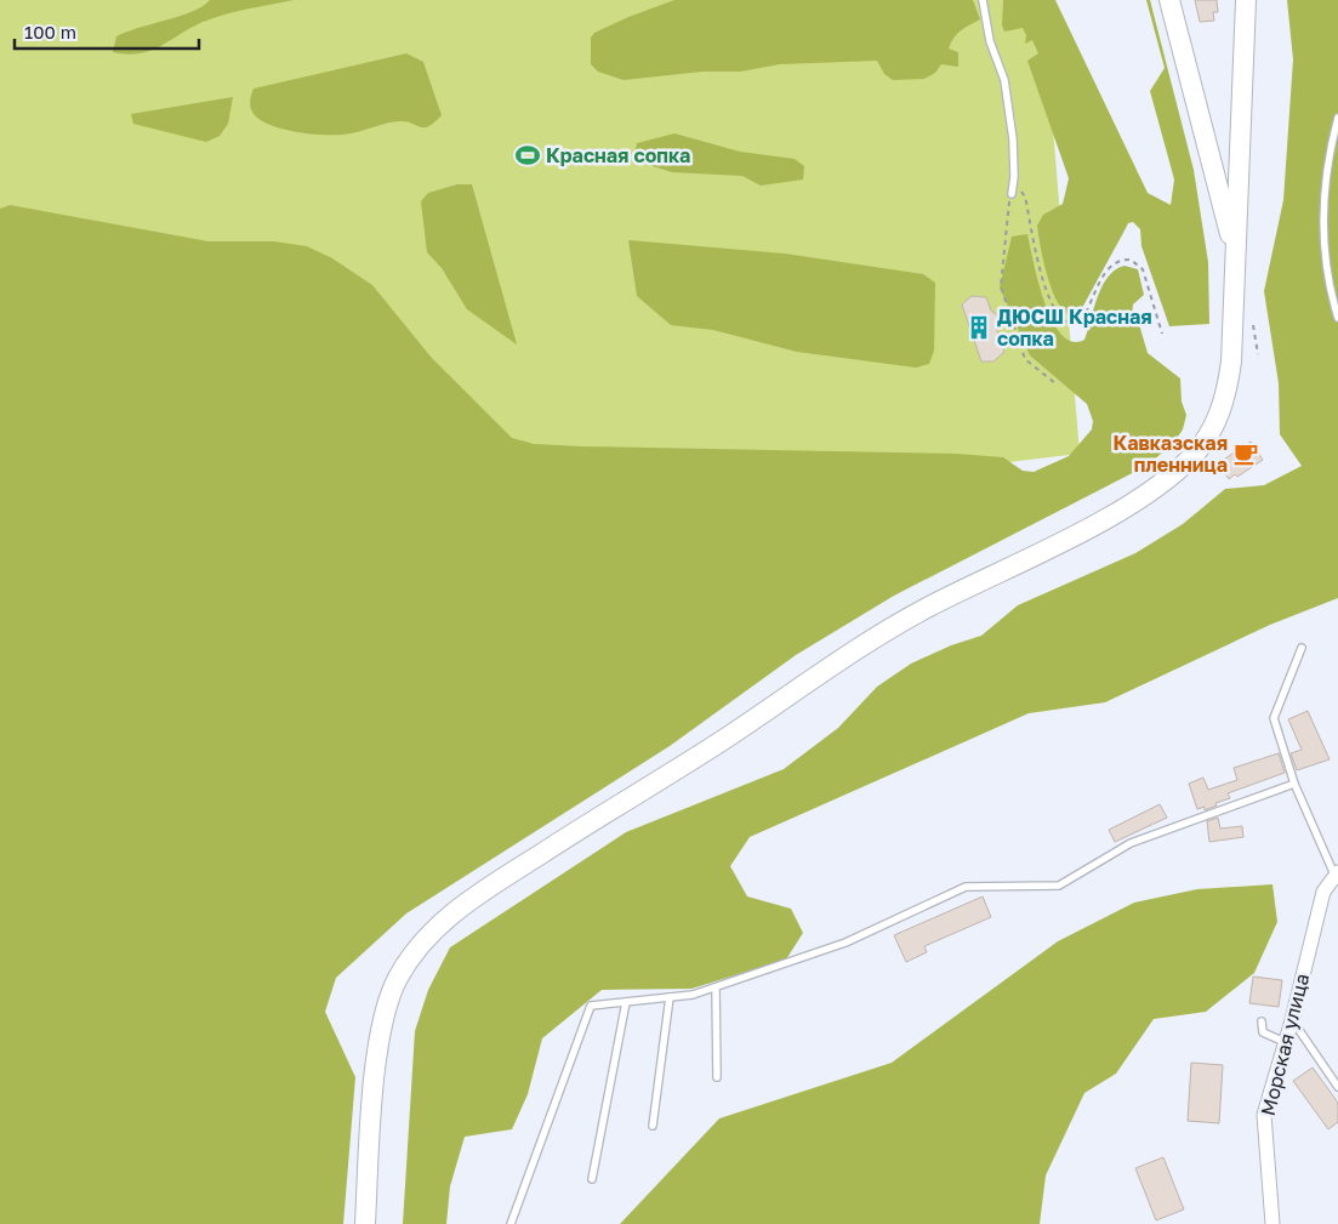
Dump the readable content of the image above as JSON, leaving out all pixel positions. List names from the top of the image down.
{
  "streets": {
    "street": ["Морская улица"]
  },
  "places": {
    "sports": ["Красная сопка"],
    "building": ["ДЮСШ Красная сопка"],
    "cafe": ["Кавказская пленница"]
  },
  "scale_bar": "100 m"
}
